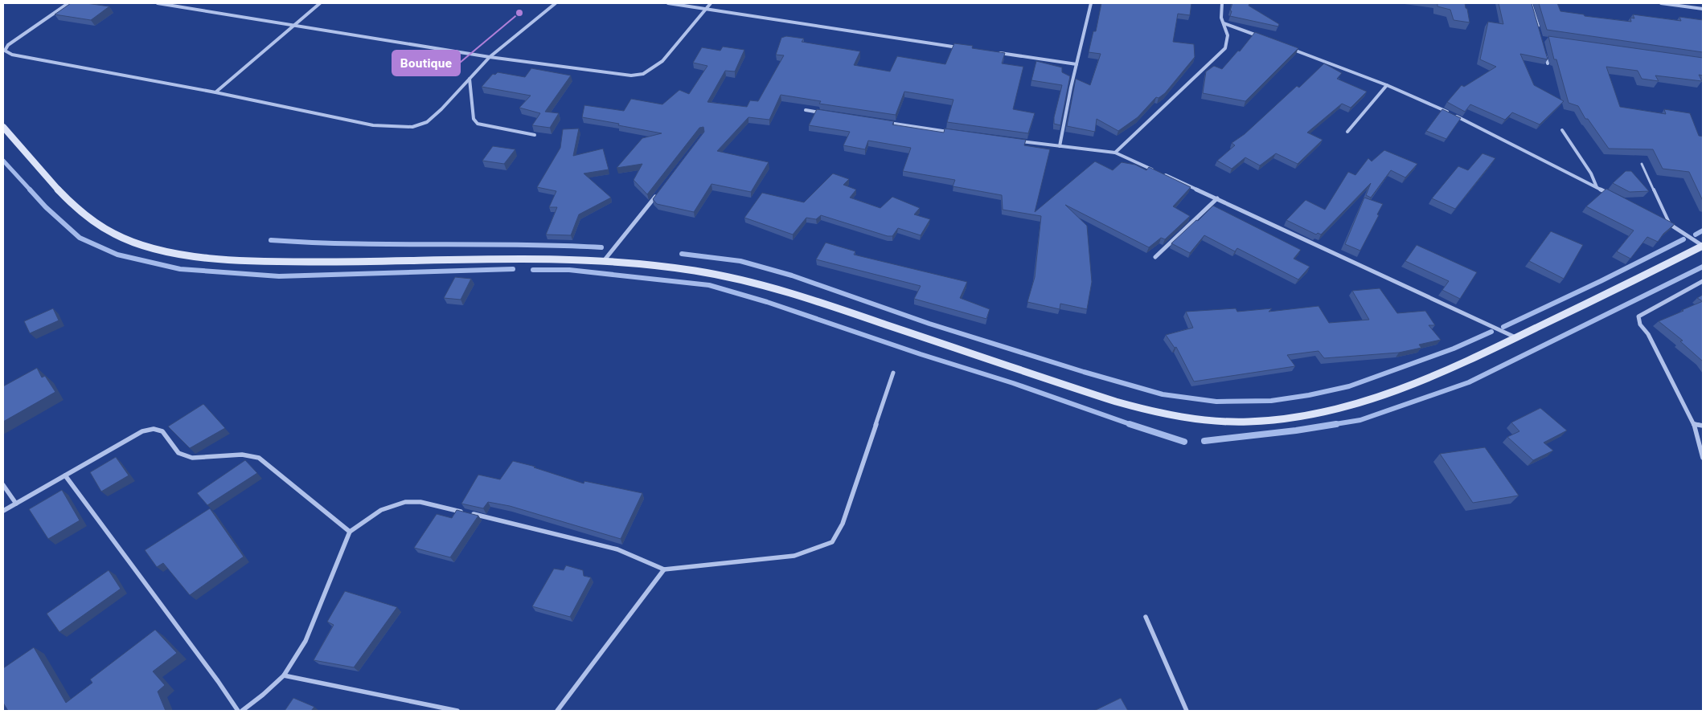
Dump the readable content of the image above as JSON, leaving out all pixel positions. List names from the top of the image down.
{
  "places": ["Boutique"]
}
